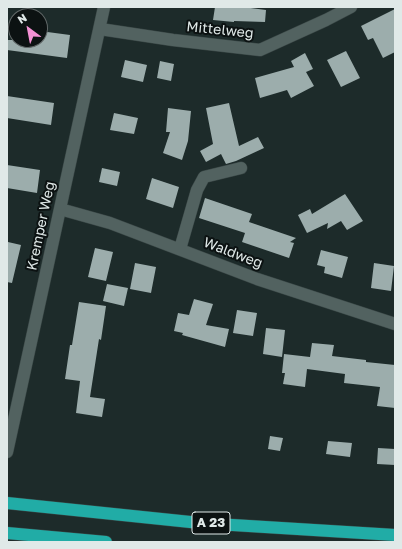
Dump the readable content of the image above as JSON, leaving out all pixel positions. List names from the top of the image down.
{
  "streets": {
    "highway": ["A 23"],
    "street": ["Mittelweg", "Kremper Weg", "Waldweg"]
  },
  "crossings": [
    ["Mittelweg", "Kremper Weg"],
    ["Kremper Weg", "Waldweg"]
  ],
  "north": "top left"
}
